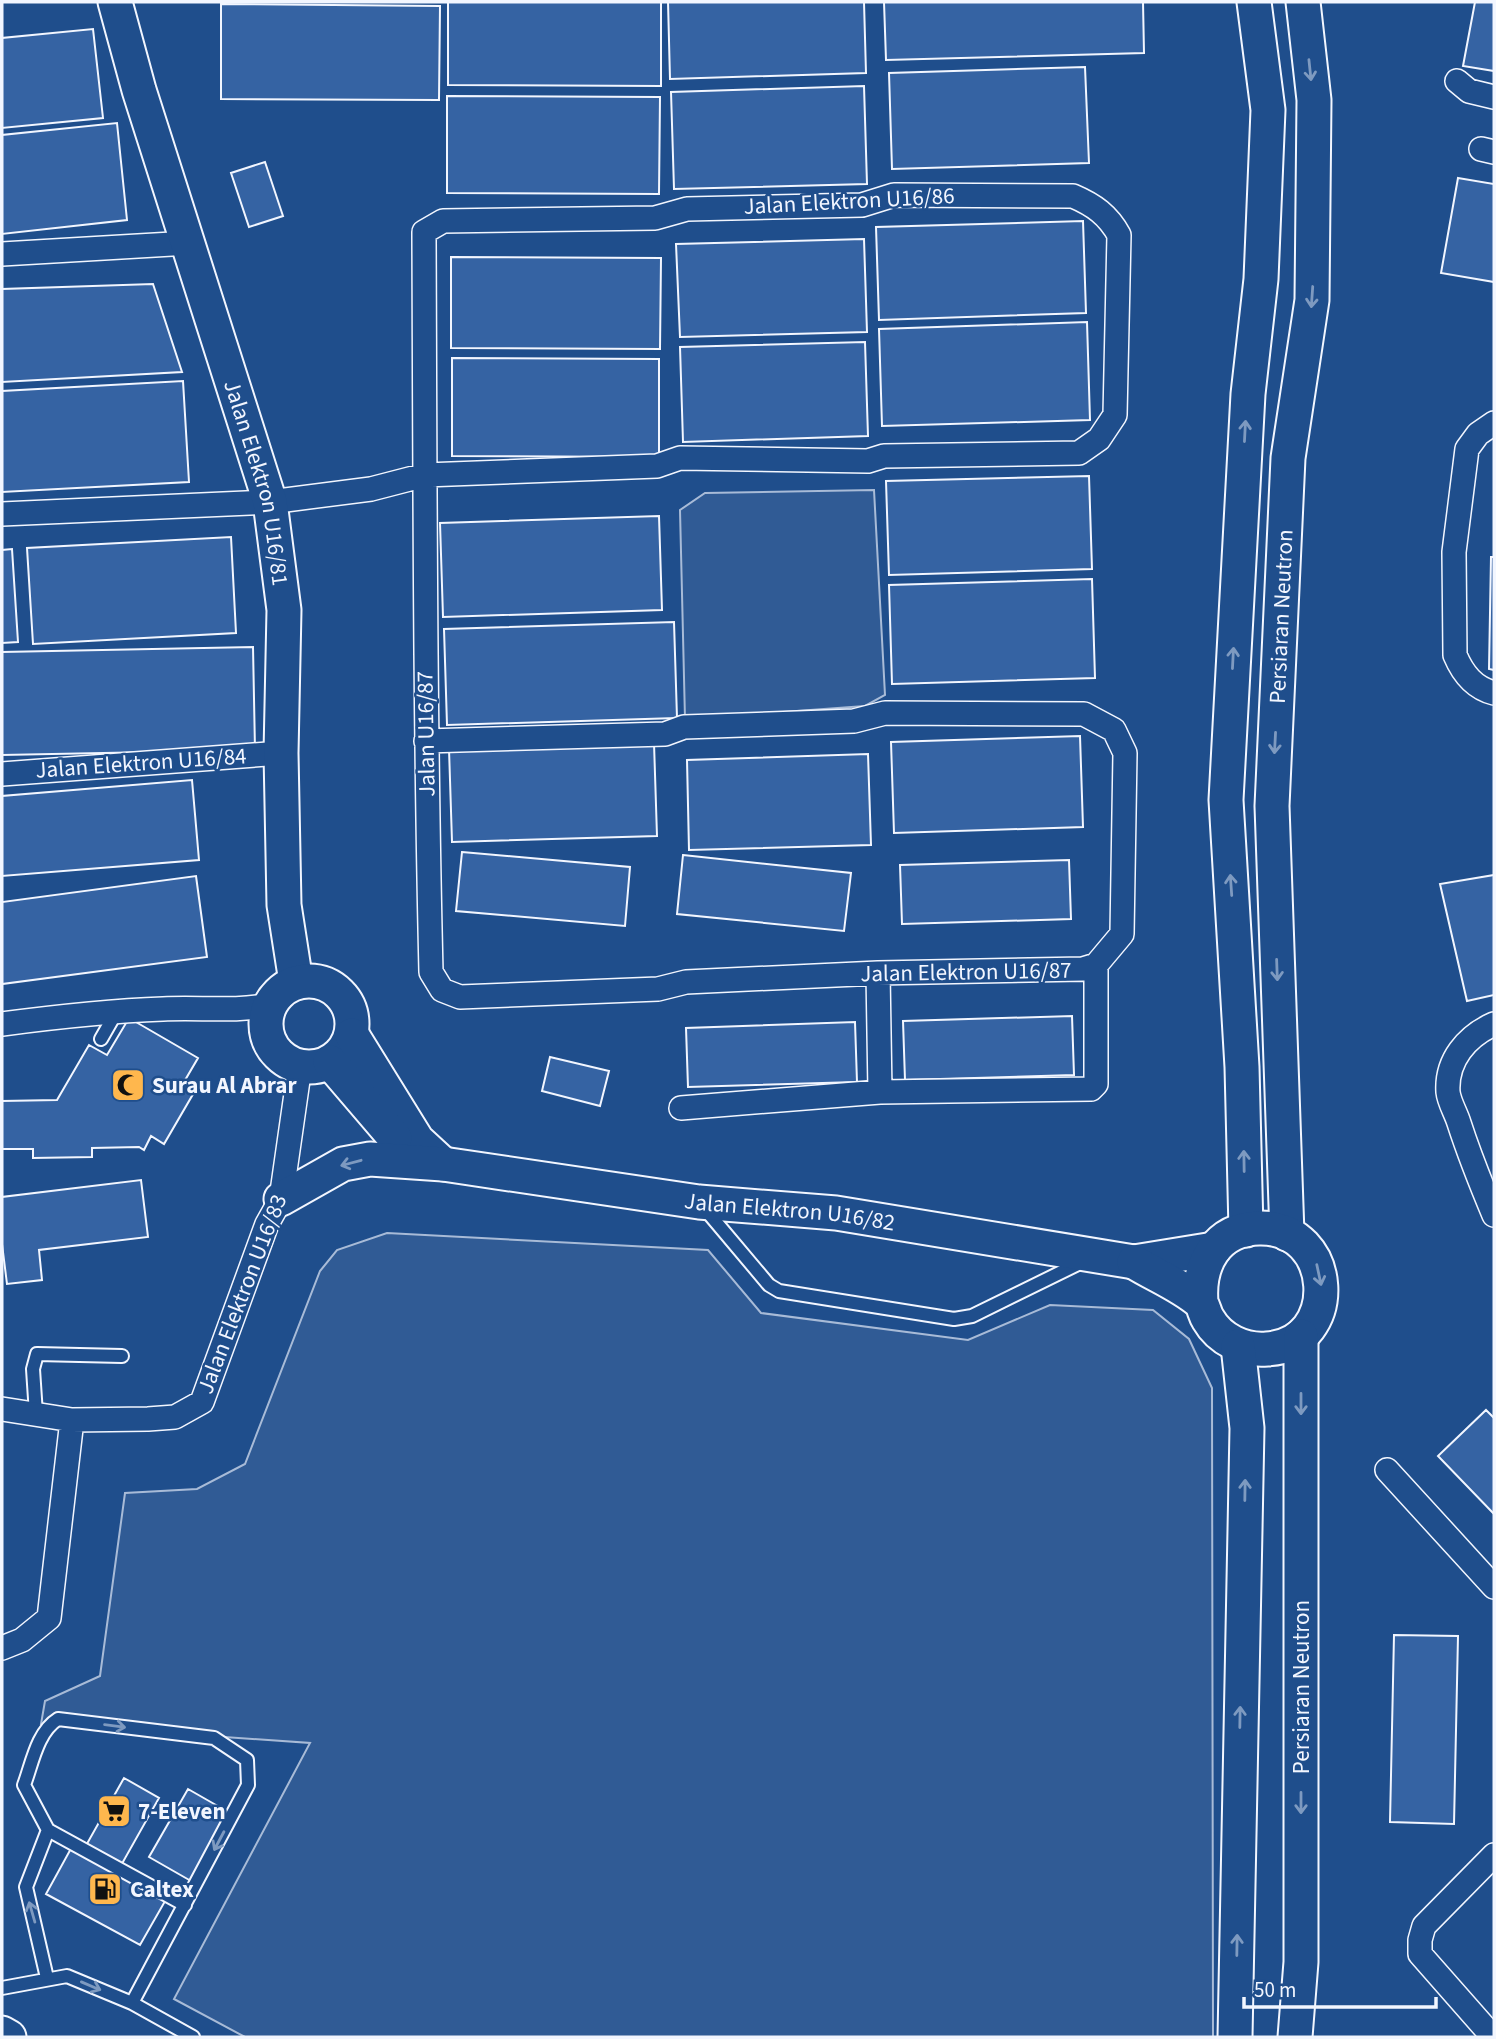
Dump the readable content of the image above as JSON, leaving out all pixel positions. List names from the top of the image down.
{
  "streets": {
    "street": [
      "Jalan Elektron U16/86",
      "Jalan Elektron U16/81",
      "Persiaran Neutron",
      "Jalan U16/87",
      "Jalan Elektron U16/84",
      "Jalan Elektron U16/87",
      "Jalan Elektron U16/82",
      "Jalan Elektron U16/83"
    ]
  },
  "crossings": [
    ["Jalan Elektron U16/86", "Jalan Elektron U16/81"],
    ["Jalan Elektron U16/86", "Jalan U16/87"],
    ["Jalan Elektron U16/81", "Jalan Elektron U16/84"],
    ["Jalan Elektron U16/81", "Jalan Elektron U16/83"],
    ["Jalan U16/87", "Jalan Elektron U16/87"]
  ],
  "places": {
    "mosque": ["Surau Al Abrar"],
    "supermarket": ["7-Eleven"],
    "fuel station": ["Caltex"]
  },
  "scale_bar": "50 m"
}
